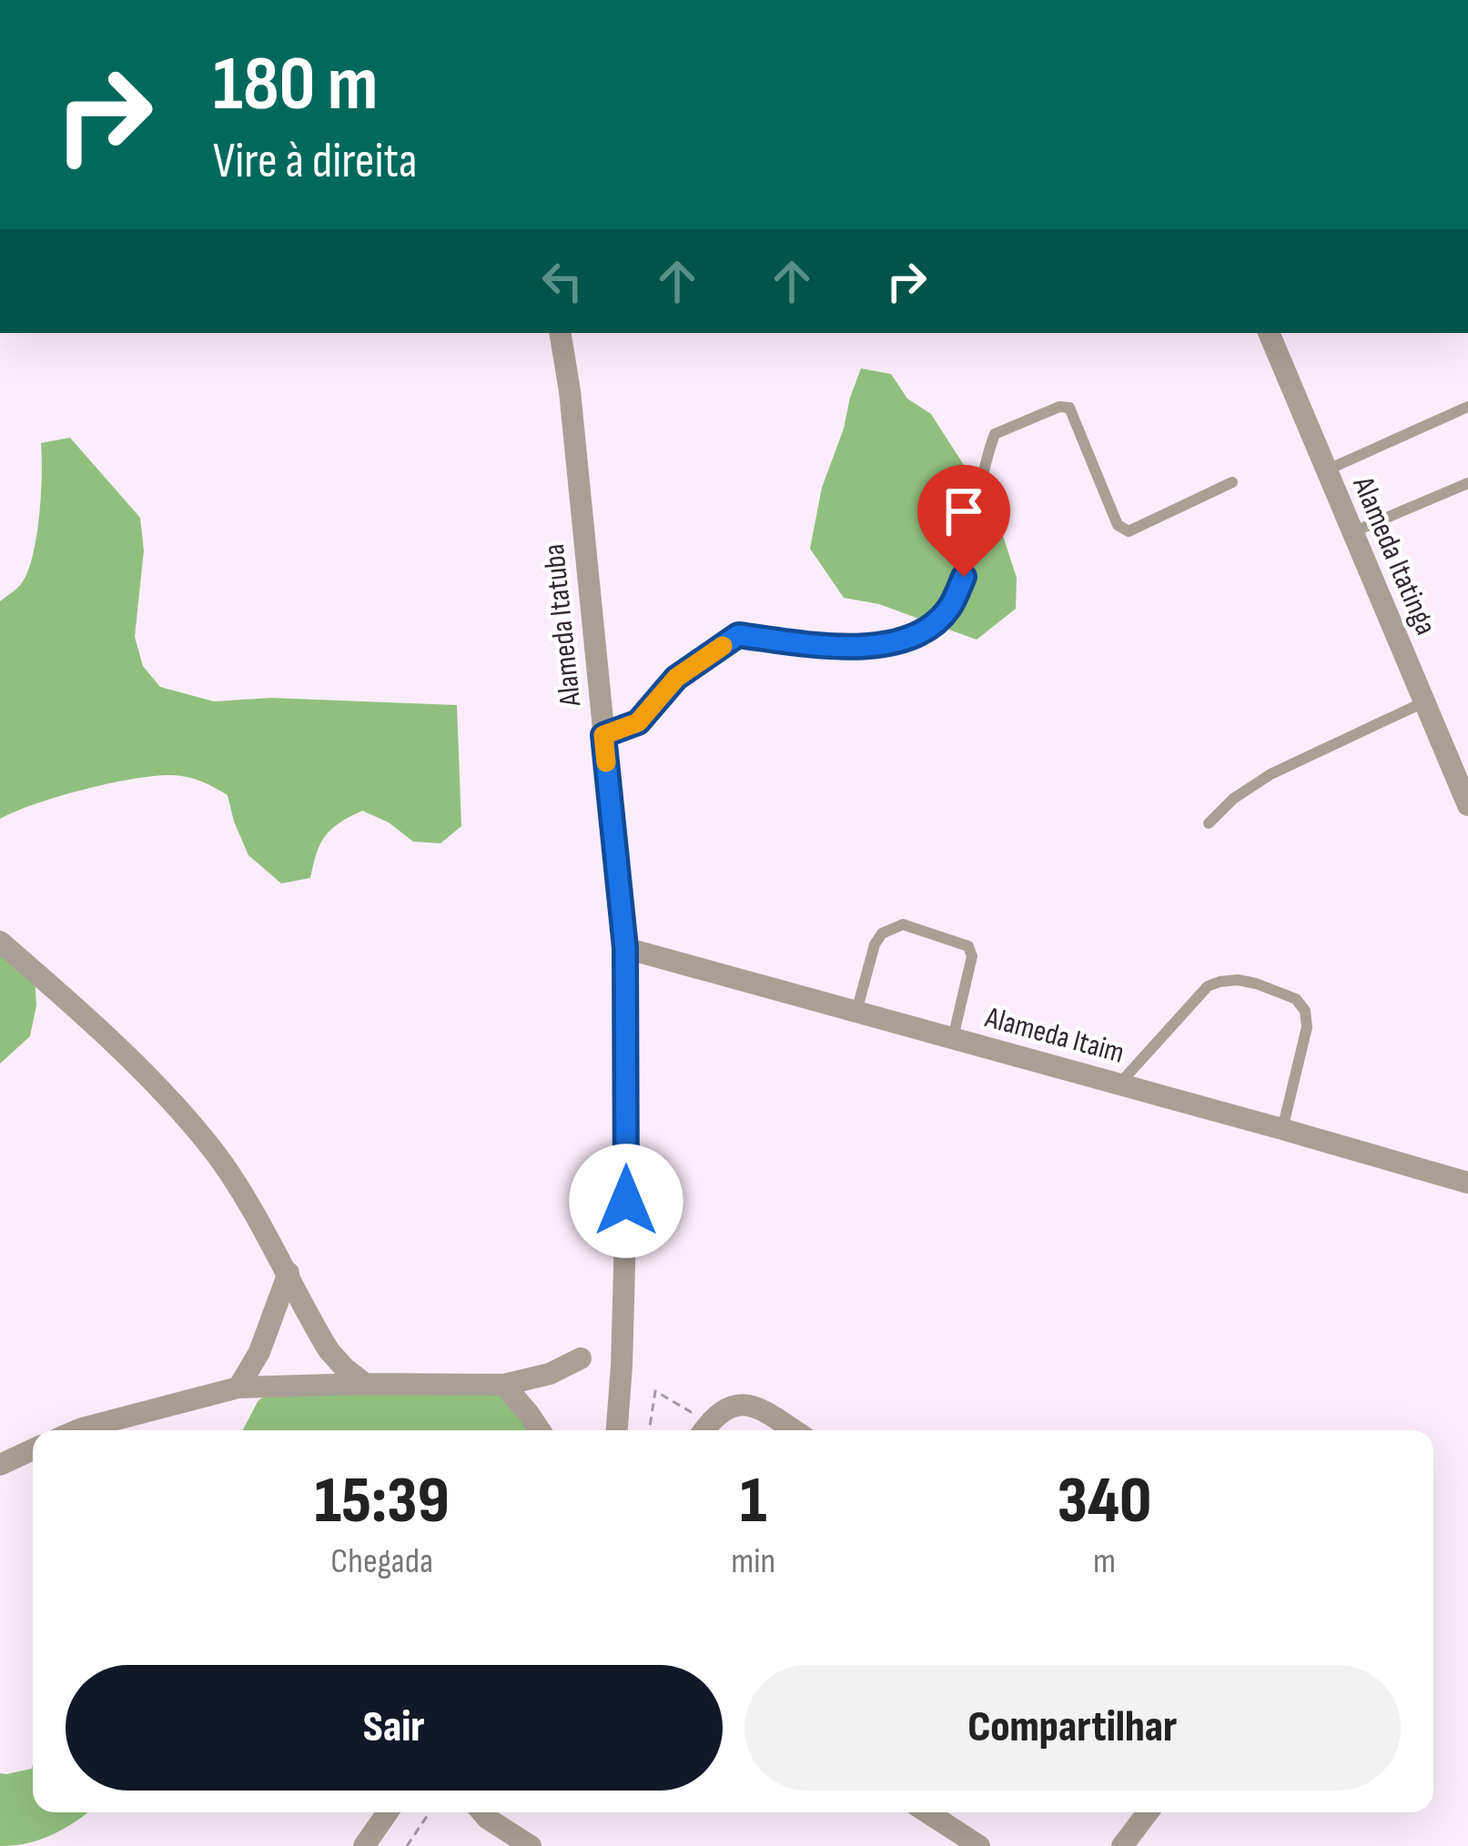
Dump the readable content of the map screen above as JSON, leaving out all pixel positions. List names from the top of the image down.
{
  "streets": {
    "street": ["Alameda Itatinga", "Alameda Itatuba", "Alameda Itaim"]
  },
  "crossings": [
    ["Alameda Itatuba", "Alameda Itaim"]
  ],
  "page": {
    "turn": ["180 m", "Vire à direita"],
    "eta": [
      "15:39",
      "Chegada",
      "1",
      "min",
      "340",
      "m"
    ],
    "buttons": ["Sair", "Compartilhar"]
  }
}
